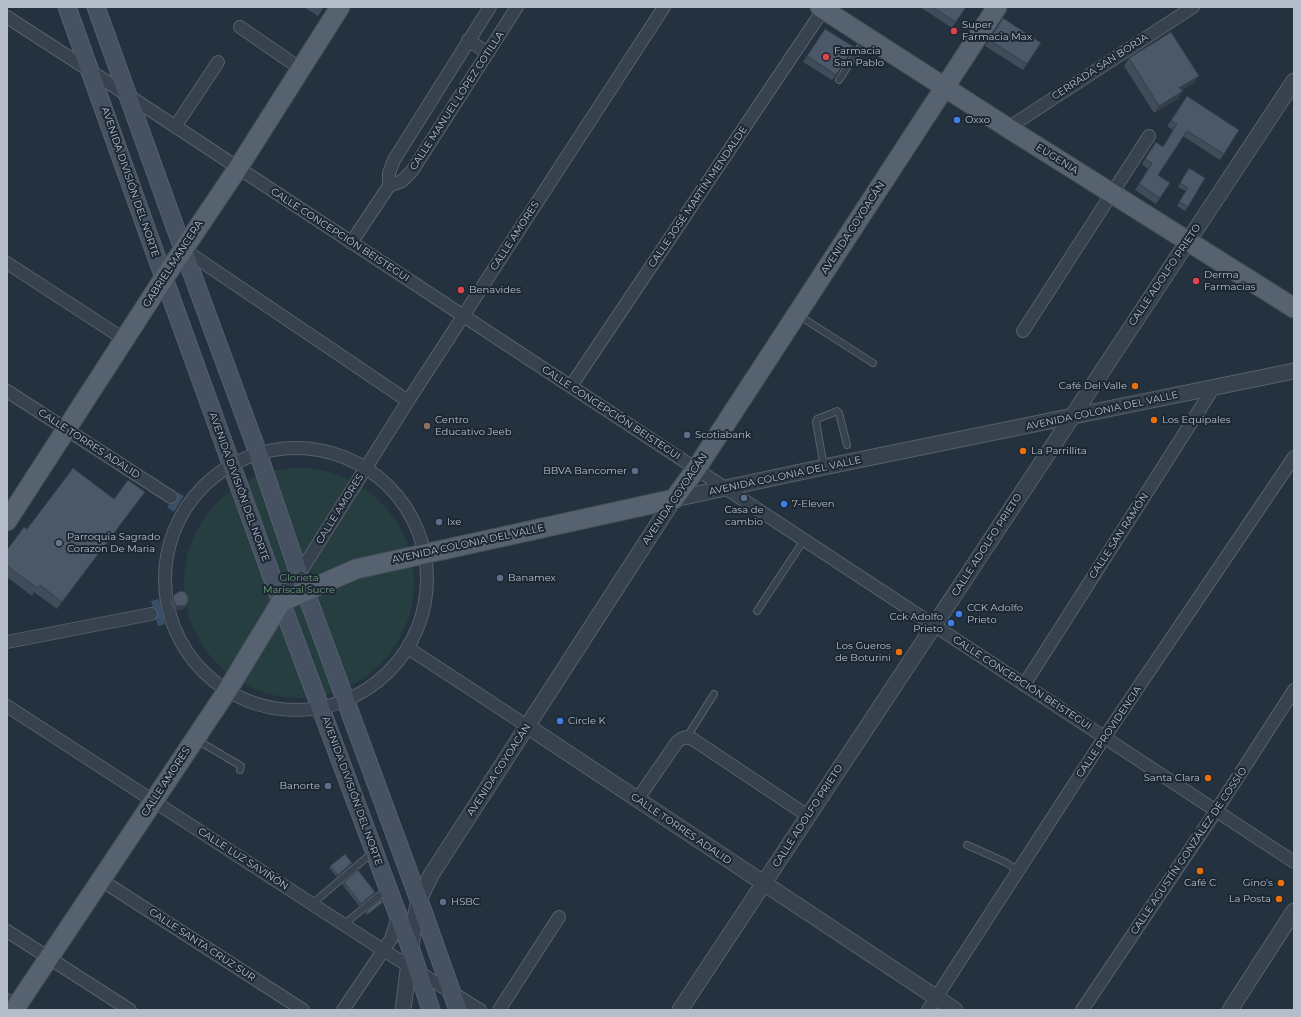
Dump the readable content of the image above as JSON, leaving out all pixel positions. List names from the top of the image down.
{
  "streets": {
    "main road": [
      "EUGENIA",
      "AVENIDA DIVISIÓN DEL NORTE",
      "AVENIDA COYOACÁN",
      "CALLE AMORES",
      "GABRIEL MANCERA",
      "AVENIDA COLONIA DEL VALLE"
    ],
    "street": [
      "CERRADA SAN BORJA",
      "CALLE MANUEL LÓPEZ COTILLA",
      "CALLE JOSÉ MARTÍN MENDALDE",
      "CALLE CONCEPCIÓN BEISTEGUI",
      "CALLE ADOLFO PRIETO",
      "CALLE TORRES ADALID",
      "CALLE SAN RAMÓN",
      "CALLE PROVIDENCIA",
      "CALLE AGUSTÍN GONZÁLEZ DE COSSÍO",
      "CALLE LUZ SAVIÑÓN",
      "CALLE SANTA CRUZ SUR"
    ]
  },
  "crossings": [
    ["CERRADA SAN BORJA", "EUGENIA"],
    ["CALLE MANUEL LÓPEZ COTILLA", "CALLE CONCEPCIÓN BEISTEGUI"],
    ["EUGENIA", "CALLE JOSÉ MARTÍN MENDALDE"],
    ["EUGENIA", "AVENIDA COYOACÁN"],
    ["EUGENIA", "CALLE ADOLFO PRIETO"],
    ["AVENIDA DIVISIÓN DEL NORTE", "AVENIDA COYOACÁN"],
    ["AVENIDA DIVISIÓN DEL NORTE", "CALLE CONCEPCIÓN BEISTEGUI"],
    ["AVENIDA DIVISIÓN DEL NORTE", "CALLE AMORES"],
    ["AVENIDA DIVISIÓN DEL NORTE", "GABRIEL MANCERA"],
    ["AVENIDA DIVISIÓN DEL NORTE", "AVENIDA COLONIA DEL VALLE"],
    ["AVENIDA DIVISIÓN DEL NORTE", "CALLE LUZ SAVIÑÓN"],
    ["CALLE JOSÉ MARTÍN MENDALDE", "CALLE CONCEPCIÓN BEISTEGUI"],
    ["AVENIDA COYOACÁN", "CALLE CONCEPCIÓN BEISTEGUI"],
    ["AVENIDA COYOACÁN", "AVENIDA COLONIA DEL VALLE"],
    ["AVENIDA COYOACÁN", "CALLE TORRES ADALID"],
    ["CALLE CONCEPCIÓN BEISTEGUI", "CALLE AMORES"],
    ["CALLE CONCEPCIÓN BEISTEGUI", "GABRIEL MANCERA"],
    ["CALLE CONCEPCIÓN BEISTEGUI", "CALLE ADOLFO PRIETO"],
    ["CALLE CONCEPCIÓN BEISTEGUI", "AVENIDA COLONIA DEL VALLE"],
    ["CALLE CONCEPCIÓN BEISTEGUI", "CALLE SAN RAMÓN"],
    ["CALLE CONCEPCIÓN BEISTEGUI", "CALLE PROVIDENCIA"],
    ["CALLE CONCEPCIÓN BEISTEGUI", "CALLE AGUSTÍN GONZÁLEZ DE COSSÍO"],
    ["CALLE AMORES", "AVENIDA COLONIA DEL VALLE"],
    ["CALLE AMORES", "CALLE LUZ SAVIÑÓN"],
    ["CALLE AMORES", "CALLE SANTA CRUZ SUR"],
    ["GABRIEL MANCERA", "CALLE TORRES ADALID"],
    ["CALLE ADOLFO PRIETO", "AVENIDA COLONIA DEL VALLE"],
    ["CALLE ADOLFO PRIETO", "CALLE TORRES ADALID"],
    ["AVENIDA COLONIA DEL VALLE", "CALLE SAN RAMÓN"],
    ["CALLE TORRES ADALID", "CALLE PROVIDENCIA"]
  ],
  "parks": ["Glorieta Mariscal Sucre"],
  "places": [
    "Super Farmacia Max",
    "Farmacia San Pablo",
    "Oxxo",
    "Derma Farmacias",
    "Benavides",
    "Café Del Valle",
    "Los Equipales",
    "Centro Educativo Jeeb",
    "Scotiabank",
    "La Parrillita",
    "BBVA Bancomer",
    "Casa de cambio",
    "7-Eleven",
    "Ixe",
    "Parroquia Sagrado Corazon De Maria",
    "Banamex",
    "CCK Adolfo Prieto",
    "Cck Adolfo Prieto",
    "Los Gueros de Boturini",
    "Circle K",
    "Santa Clara",
    "Banorte",
    "Café C",
    "Gino's",
    "La Posta",
    "HSBC"
  ]
}
